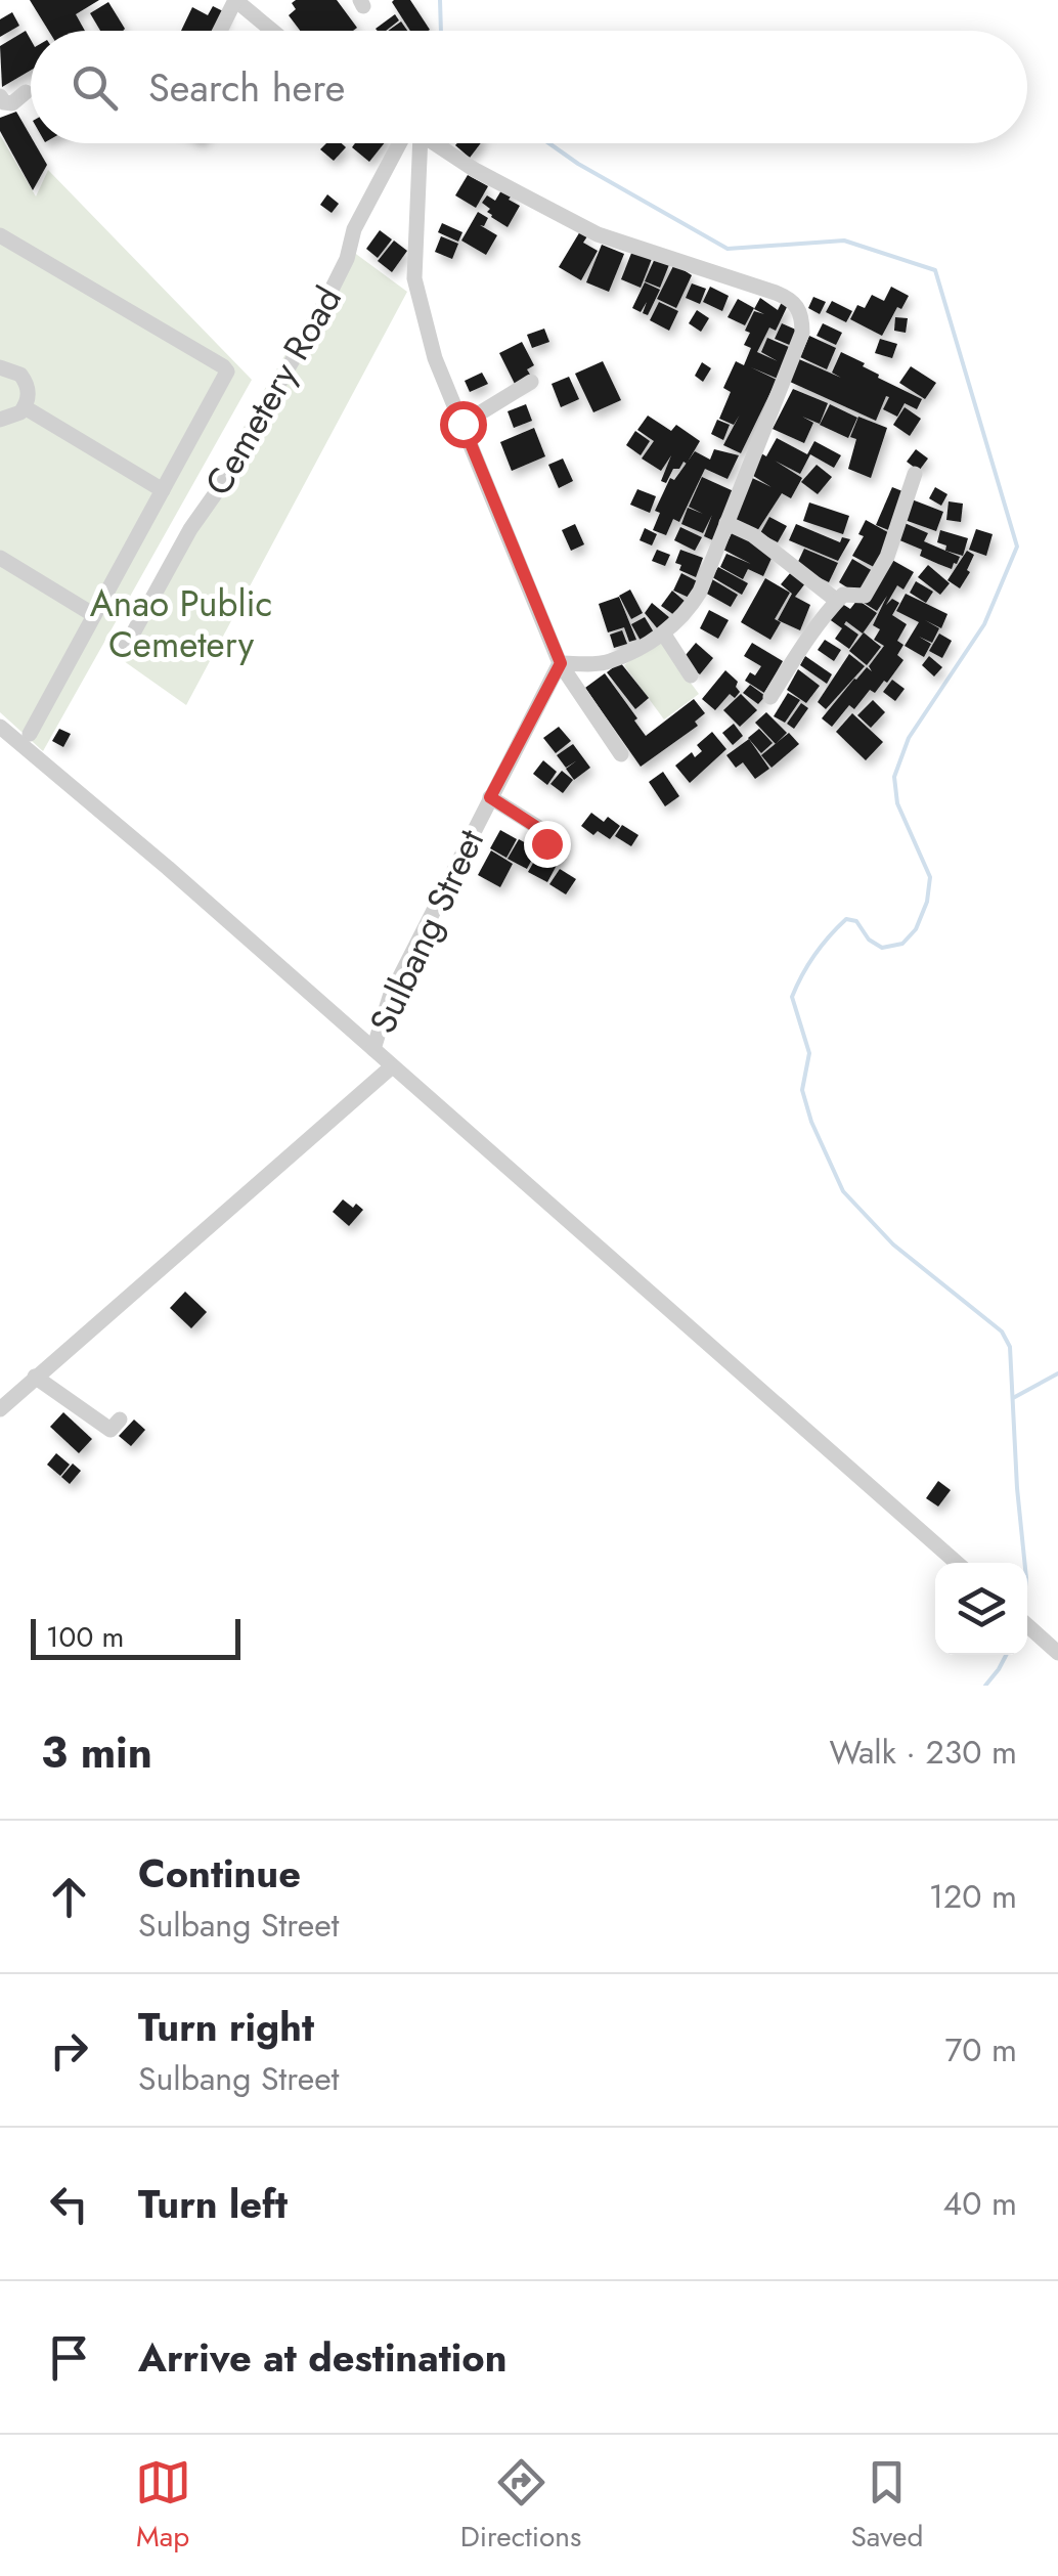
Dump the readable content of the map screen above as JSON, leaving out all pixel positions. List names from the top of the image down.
{
  "streets": {
    "street": ["Cemetery Road", "Sulbang Street"]
  },
  "parks": ["Anao Public Cemetery"],
  "scale_bar": "100 m",
  "page": {
    "search": "Search here",
    "scale": "100 m",
    "heading": ["3 min", "Walk · 230 m"],
    "list": [
      ["Continue", "Sulbang Street", "120 m"],
      ["Turn right", "Sulbang Street", "70 m"],
      ["Turn left", "40 m"],
      "Arrive at destination"
    ],
    "nav": ["Map", "Directions", "Saved"]
  }
}
